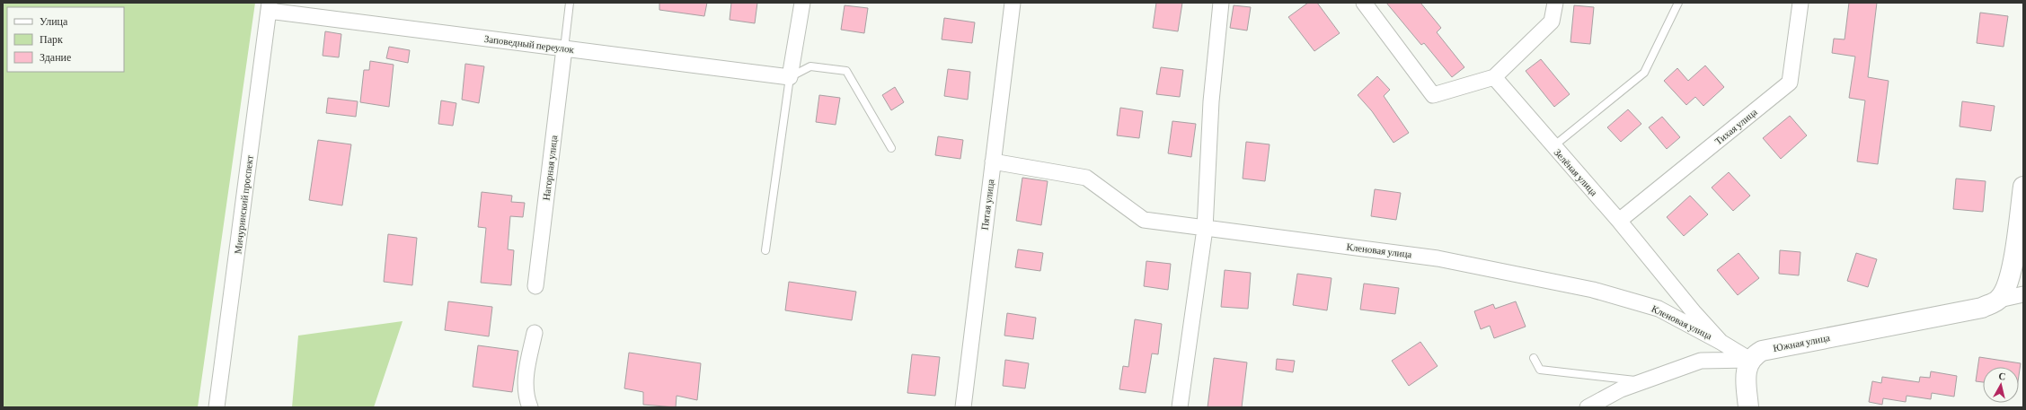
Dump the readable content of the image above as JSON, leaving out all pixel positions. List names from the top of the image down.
{
  "streets": {
    "street": [
      "Заповедный переулок",
      "Тихая улица",
      "Нагорная улица",
      "Зелёная улица",
      "Мичуринский проспект",
      "Пятая улица",
      "Кленовая улица",
      "Южная улица"
    ]
  },
  "crossings": [
    ["Заповедный переулок", "Нагорная улица"],
    ["Заповедный переулок", "Мичуринский проспект"],
    ["Тихая улица", "Зелёная улица"],
    ["Зелёная улица", "Кленовая улица"],
    ["Зелёная улица", "Южная улица"],
    ["Пятая улица", "Кленовая улица"]
  ],
  "legend": ["Улица", "Парк", "Здание"],
  "north": "top"
}
